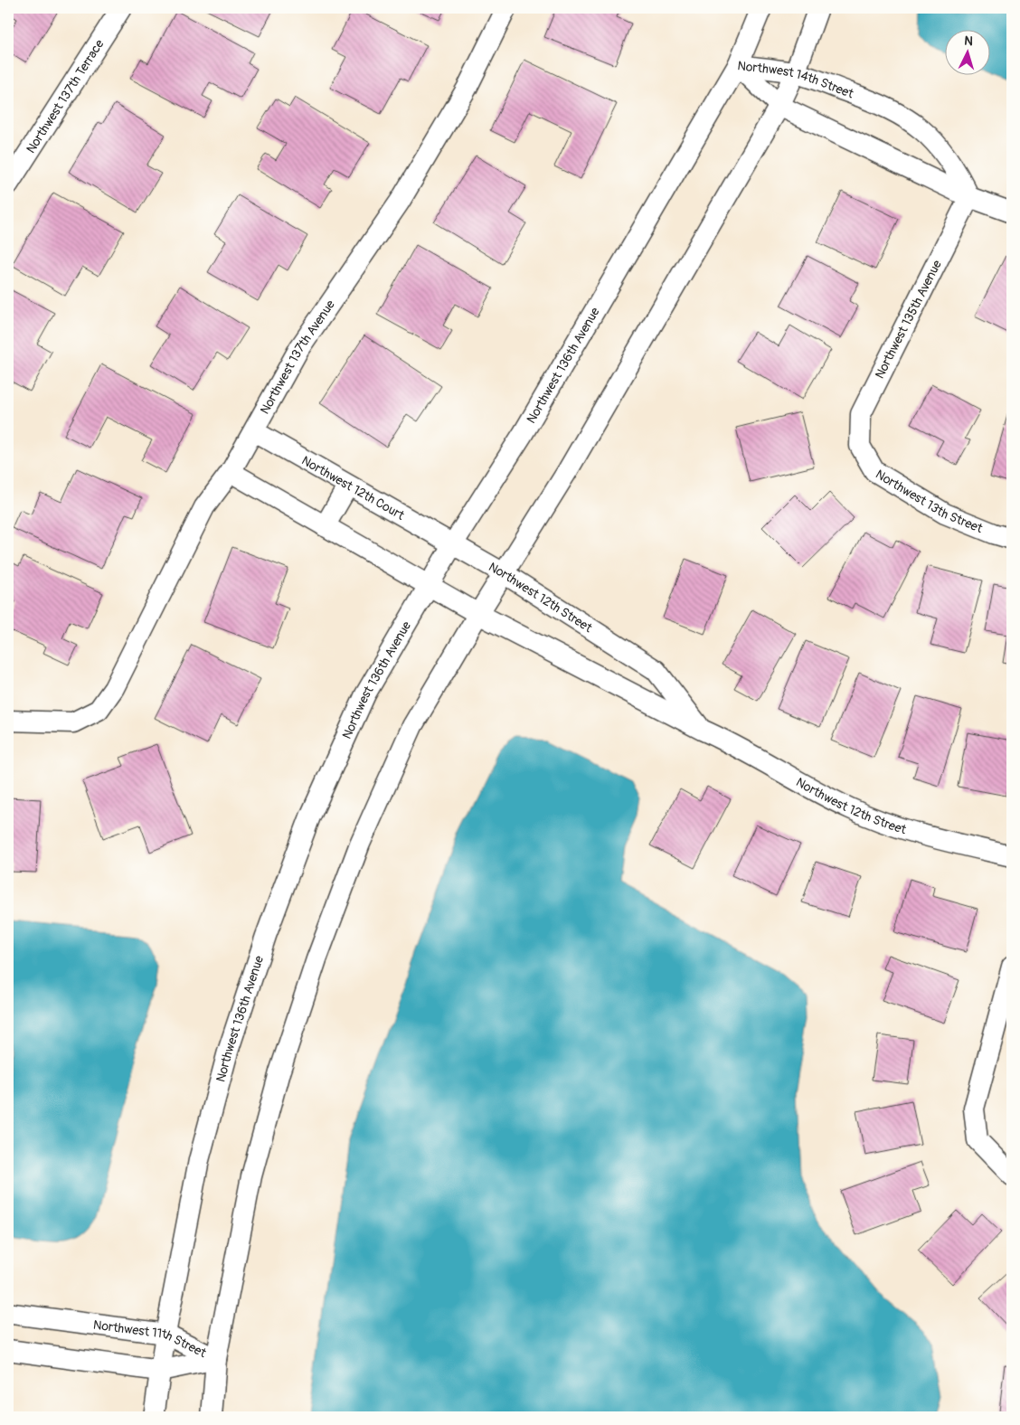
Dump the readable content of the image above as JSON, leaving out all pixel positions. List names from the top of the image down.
{
  "streets": {
    "street": [
      "Northwest 14th Street",
      "Northwest 137th Terrace",
      "Northwest 135th Avenue",
      "Northwest 137th Avenue",
      "Northwest 136th Avenue",
      "Northwest 12th Court",
      "Northwest 13th Street",
      "Northwest 12th Street",
      "Northwest 11th Street"
    ]
  },
  "crossings": [
    ["Northwest 14th Street", "Northwest 135th Avenue"],
    ["Northwest 14th Street", "Northwest 136th Avenue"],
    ["Northwest 135th Avenue", "Northwest 13th Street"],
    ["Northwest 137th Avenue", "Northwest 12th Court"],
    ["Northwest 136th Avenue", "Northwest 12th Court"],
    ["Northwest 136th Avenue", "Northwest 12th Street"],
    ["Northwest 136th Avenue", "Northwest 11th Street"],
    ["Northwest 12th Court", "Northwest 12th Street"]
  ],
  "north": "top"
}
